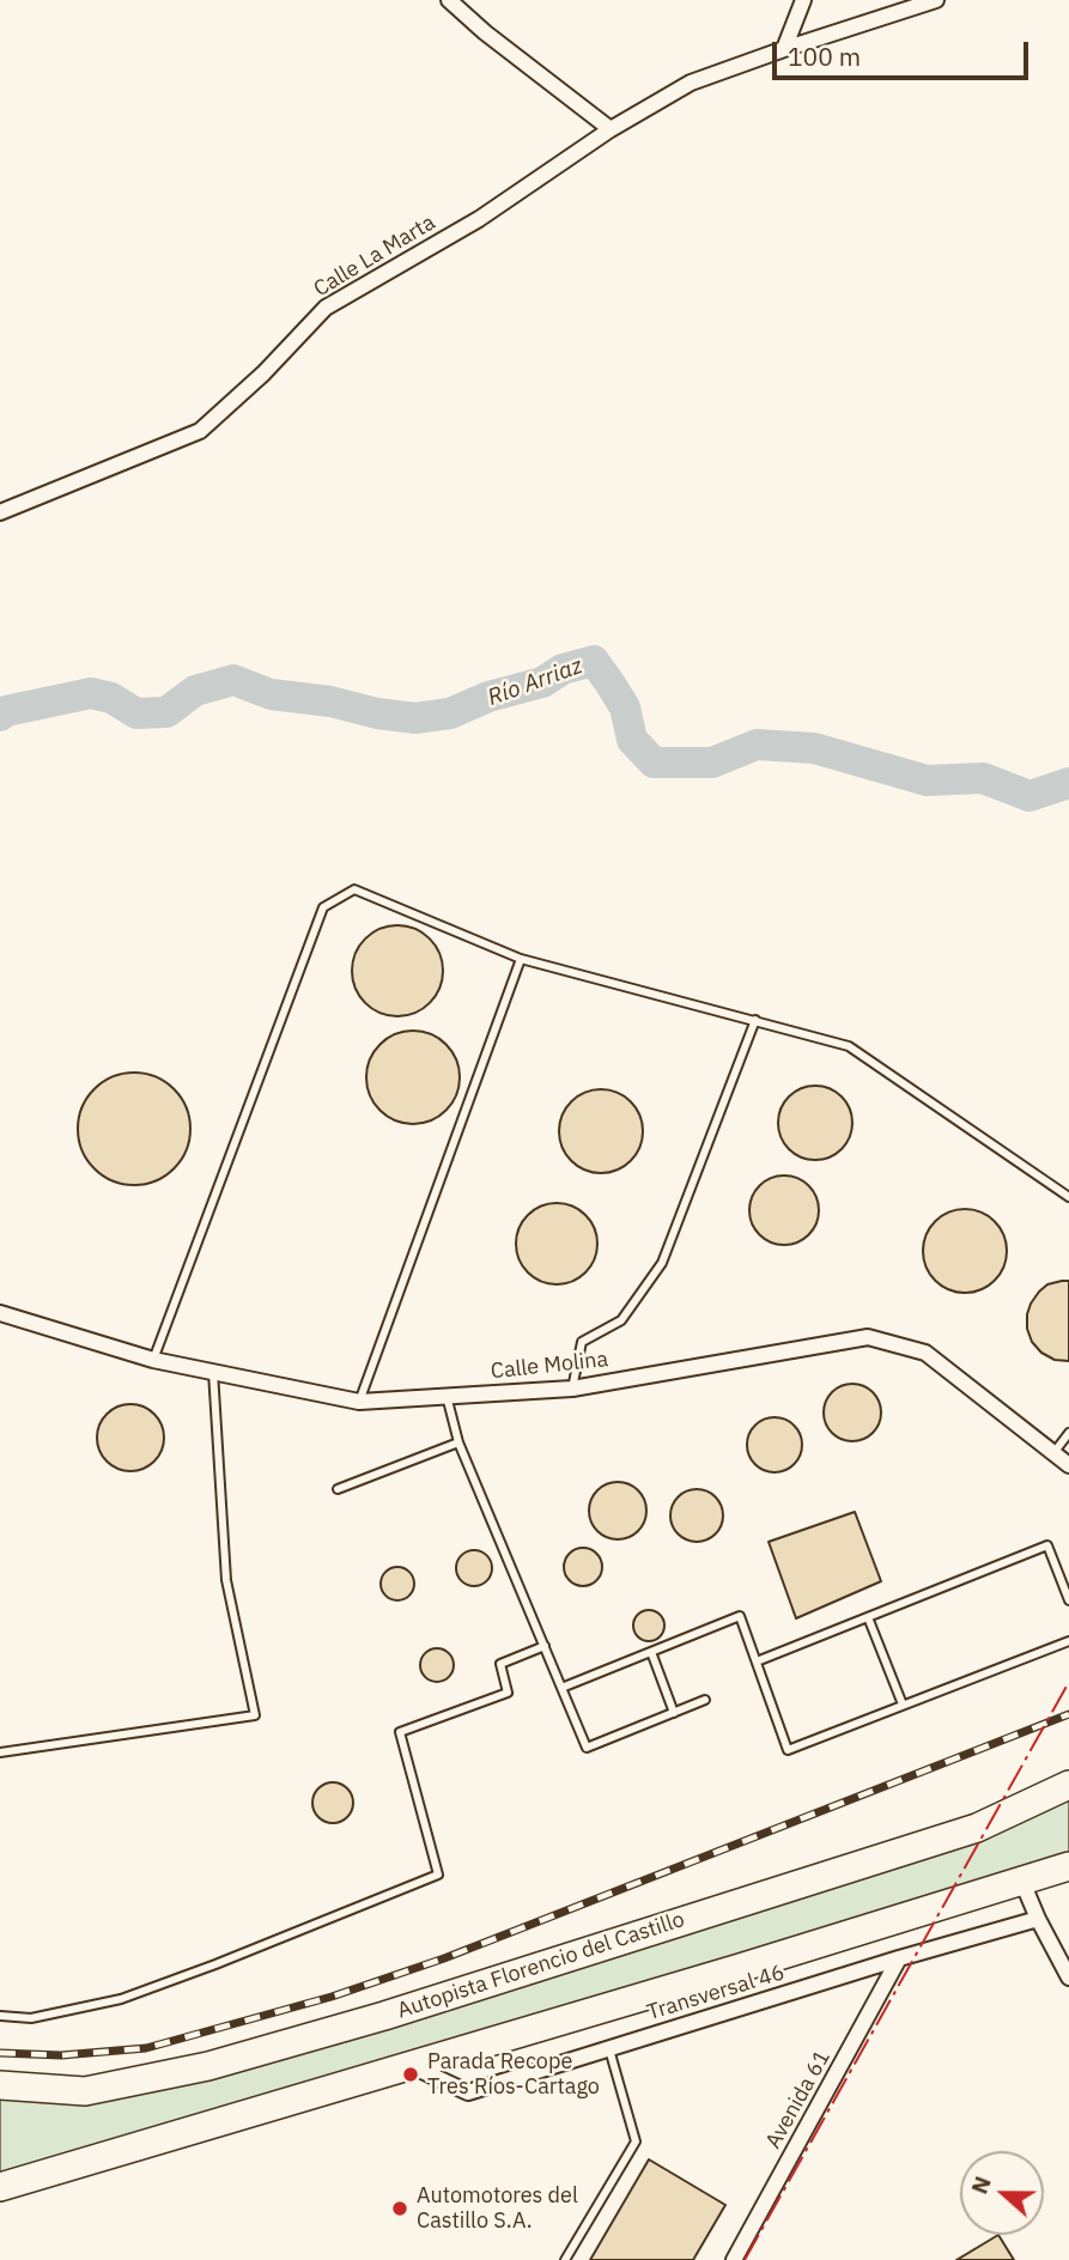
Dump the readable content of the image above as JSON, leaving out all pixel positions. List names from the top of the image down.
{
  "streets": {
    "highway": ["Autopista Florencio del Castillo"],
    "street": [
      "Calle La Marta",
      "Calle Molina",
      "Transversal 46",
      "Avenida 61"
    ]
  },
  "crossings": [
    ["Transversal 46", "Avenida 61"]
  ],
  "water": ["Río Arriaz"],
  "places": ["Parada Recope Tres Ríos-Cartago", "Automotores del Castillo S.A."],
  "scale_bar": "100 m",
  "north": "left"
}
